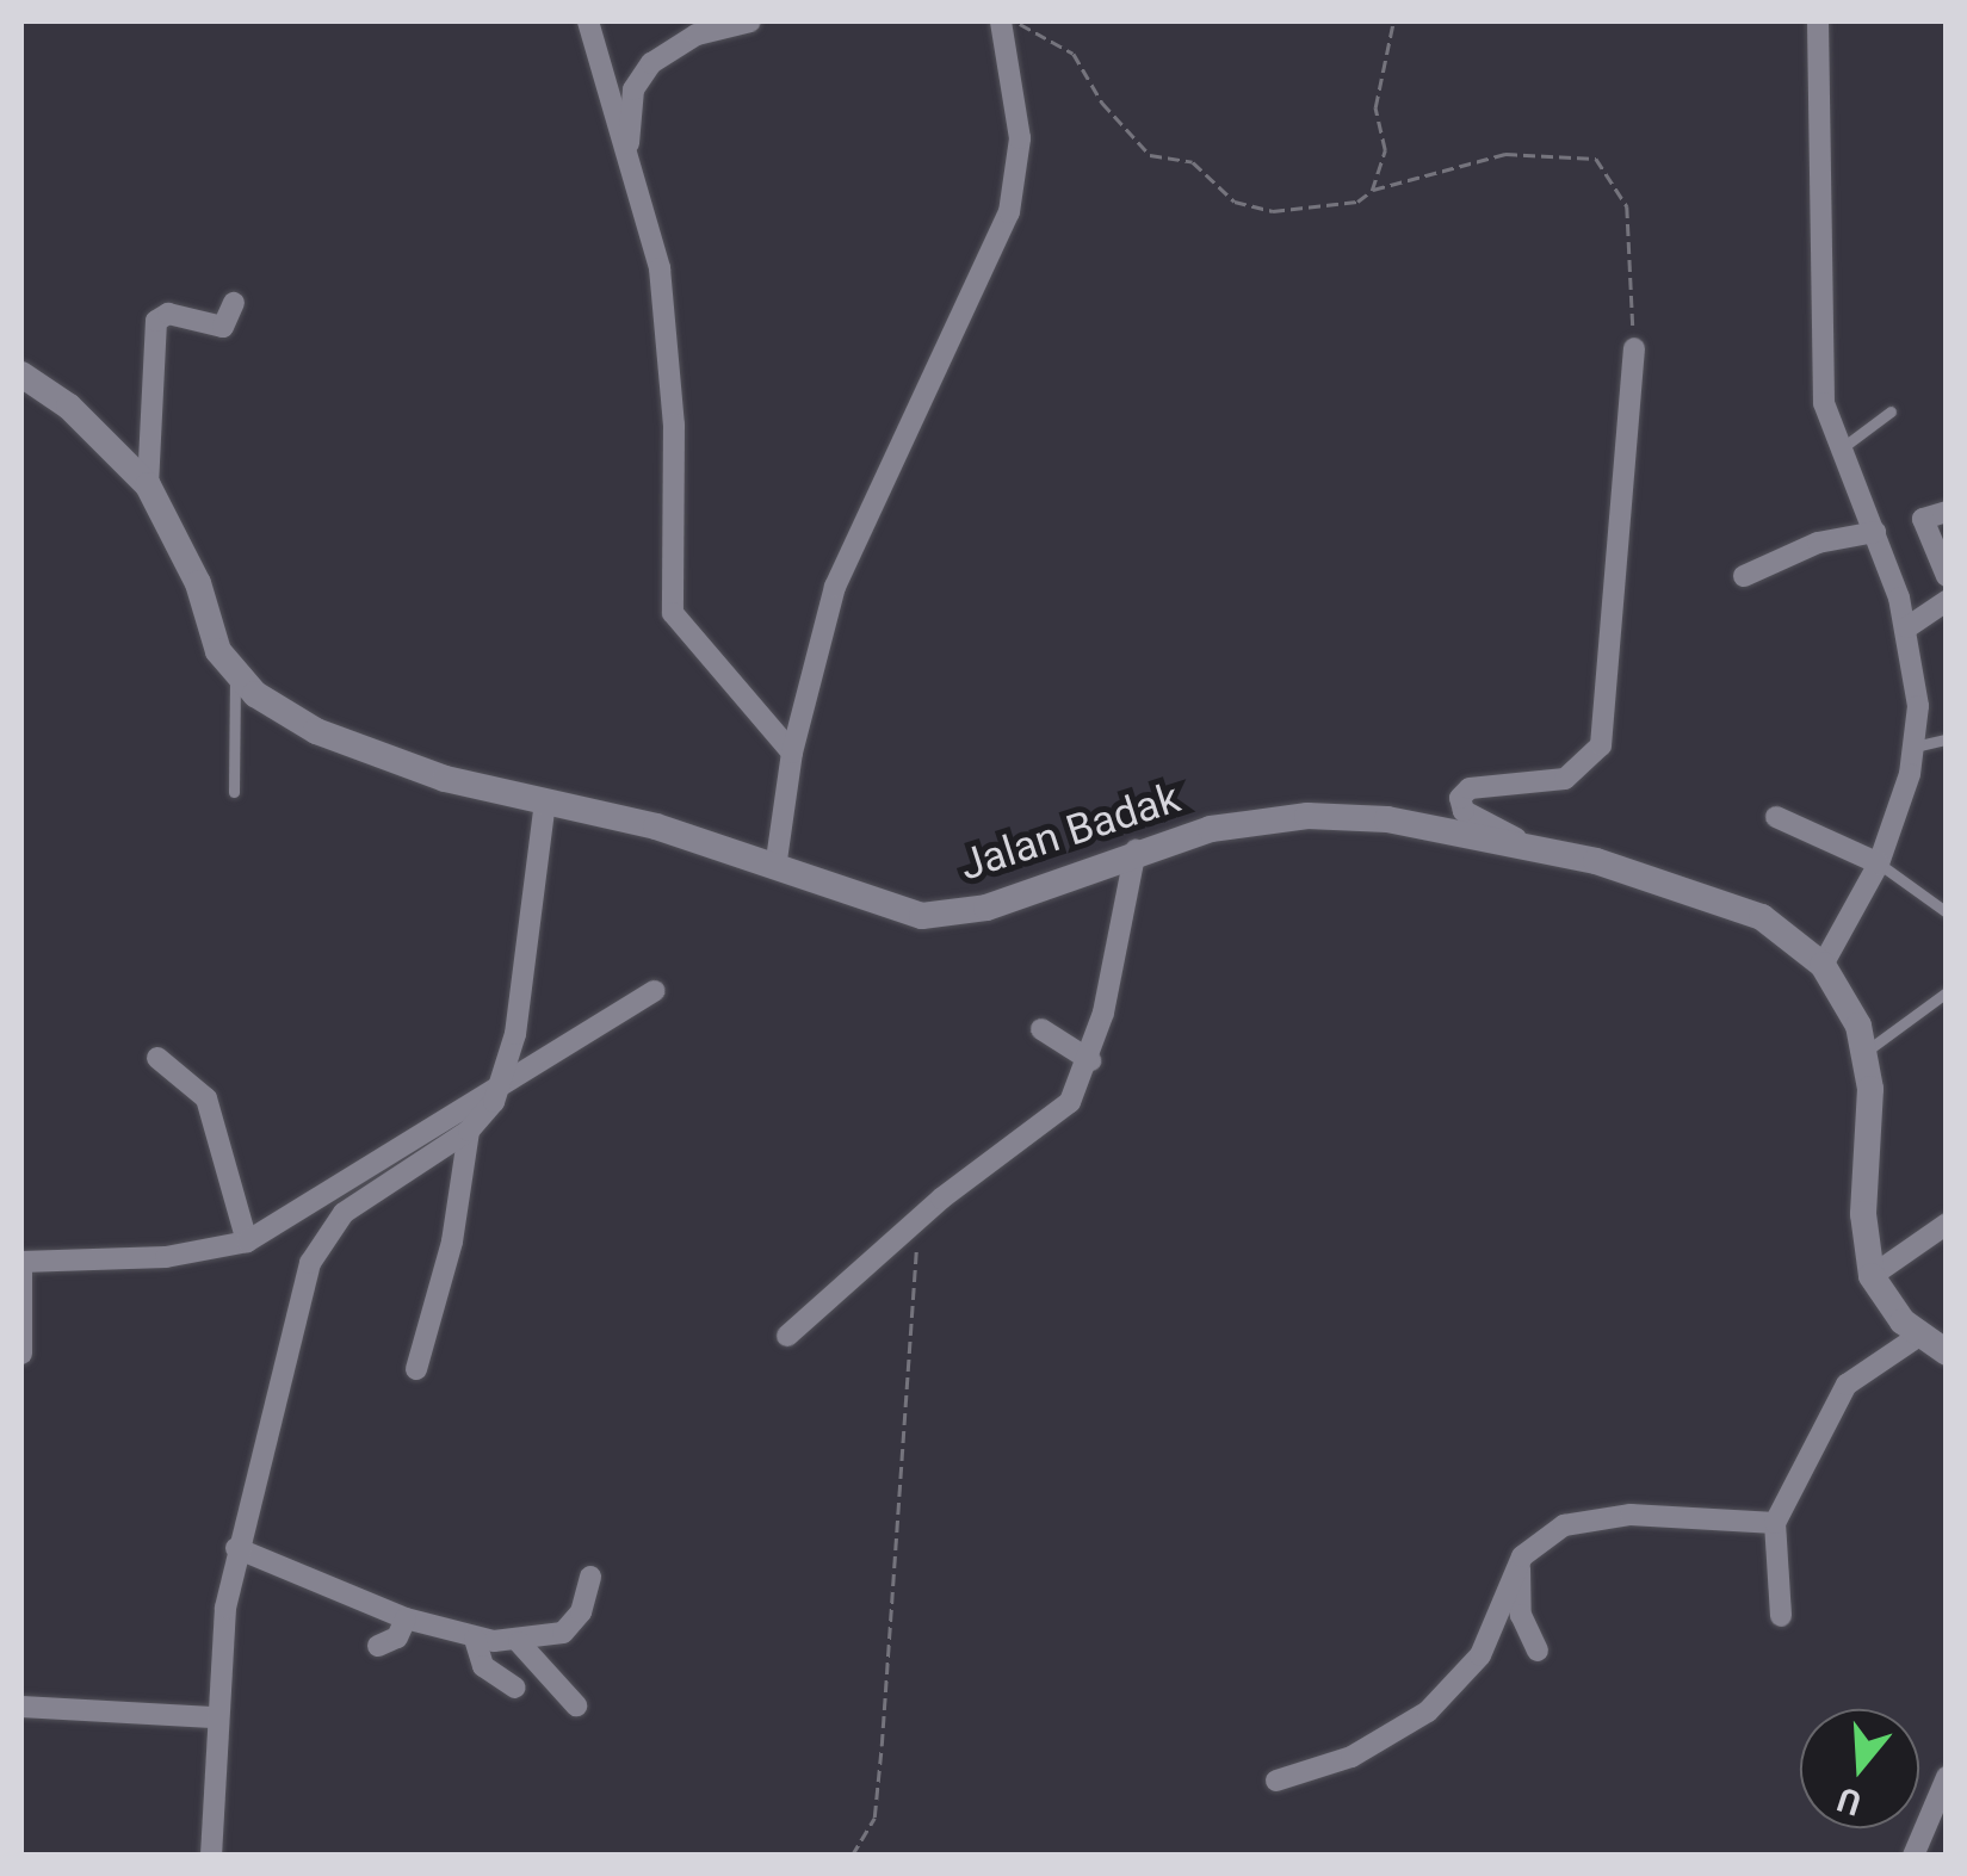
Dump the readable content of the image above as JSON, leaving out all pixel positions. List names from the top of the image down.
{
  "streets": {
    "street": ["Jalan Badak"]
  },
  "north": "bottom"
}
